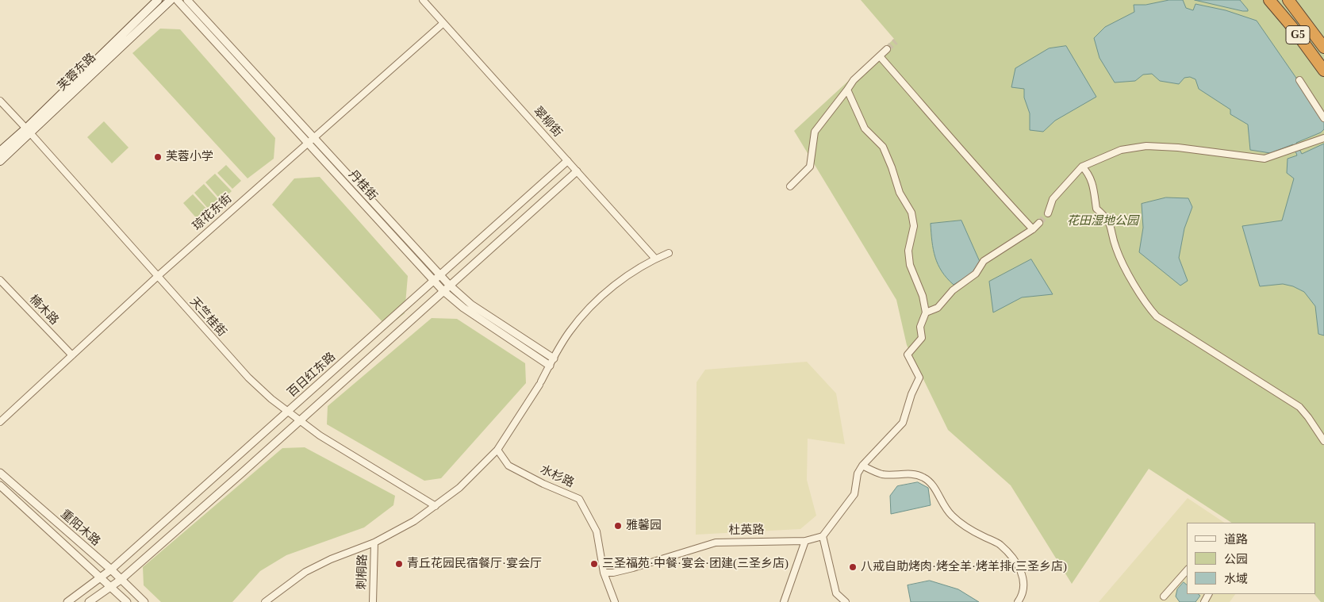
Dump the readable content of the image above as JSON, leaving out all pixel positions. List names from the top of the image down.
{
  "streets": {
    "highway": ["G5"],
    "main road": ["芙蓉东路"],
    "street": [
      "翠柳街",
      "丹桂街",
      "琼花东街",
      "楠木路",
      "天竺桂街",
      "百日红东路",
      "水杉路",
      "重阳木路",
      "杜英路",
      "刺桐路"
    ]
  },
  "crossings": [
    ["芙蓉东路", "天竺桂街"],
    ["翠柳街", "琼花东街"],
    ["翠柳街", "百日红东路"],
    ["丹桂街", "琼花东街"],
    ["丹桂街", "百日红东路"],
    ["琼花东街", "楠木路"],
    ["琼花东街", "天竺桂街"],
    ["天竺桂街", "百日红东路"],
    ["百日红东路", "重阳木路"],
    ["水杉路", "杜英路"]
  ],
  "parks": ["花田湿地公园"],
  "places": [
    "芙蓉小学",
    "雅馨园",
    "青丘花园民宿餐厅·宴会厅",
    "三圣福苑·中餐·宴会·团建(三圣乡店)",
    "八戒自助烤肉·烤全羊·烤羊排(三圣乡店)"
  ],
  "legend": ["道路", "公园", "水域"]
}
